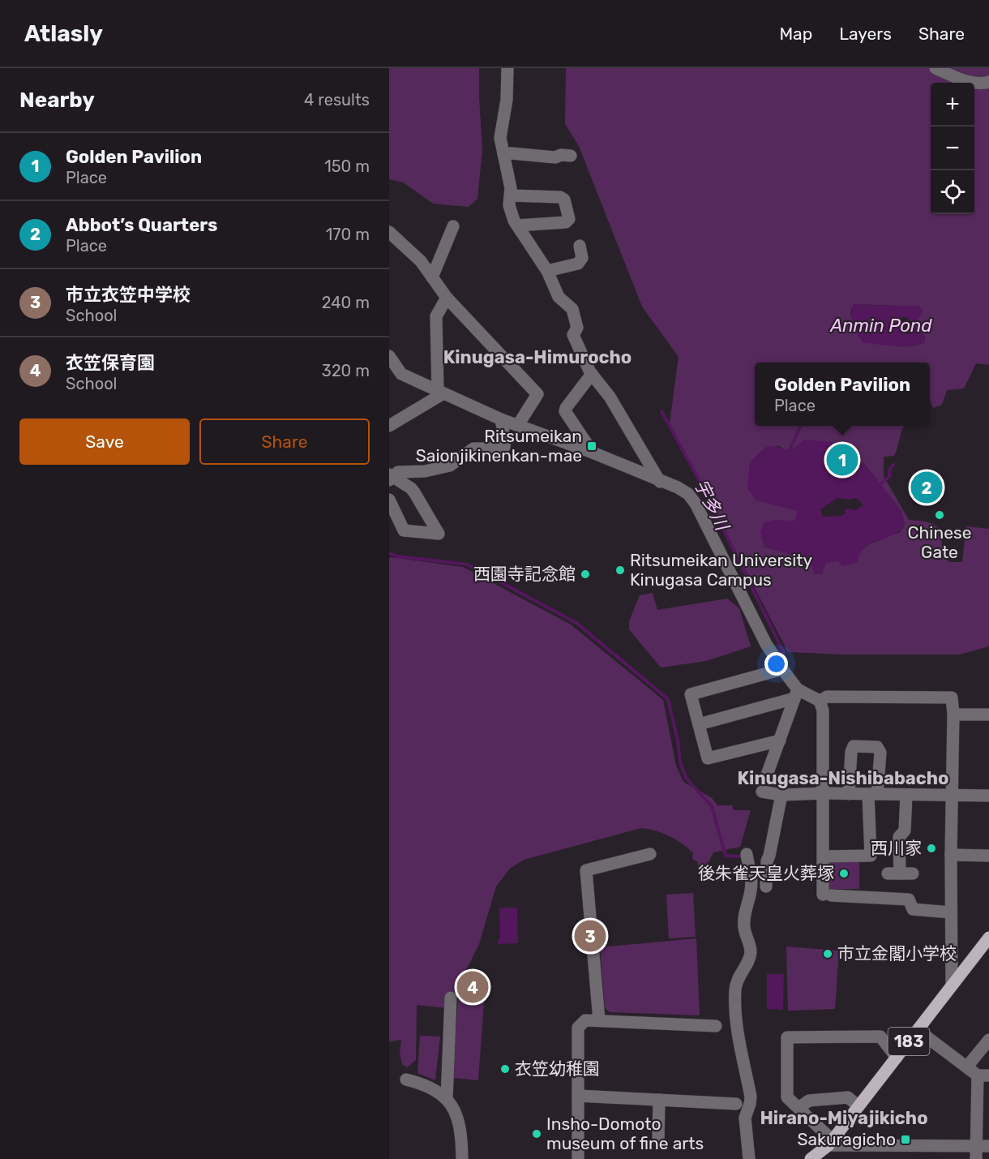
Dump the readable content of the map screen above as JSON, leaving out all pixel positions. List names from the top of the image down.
{
  "streets": {
    "main road": ["183"]
  },
  "districts": ["Kinugasa-Himurocho", "Kinugasa-Nishibabacho", "Hirano-Miyajikicho"],
  "water": ["Anmin Pond", "宇多川"],
  "places": {
    "transit": ["Ritsumeikan Saionjikinenkan-mae", "Sakuragicho"],
    "other": [
      "Chinese Gate",
      "Ritsumeikan University Kinugasa Campus",
      "西園寺記念館",
      "西川家",
      "後朱雀天皇火葬塚",
      "市立金閣小学校",
      "衣笠幼稚園",
      "Insho-Domoto museum of fine arts"
    ]
  },
  "page": {
    "header": "Atlasly",
    "nav": ["Map", "Layers", "Share"],
    "heading": ["Nearby", "4 results"],
    "map_buttons": ["+", "−"],
    "list": [
      {
        "mark": "1",
        "name": "Golden Pavilion",
        "note": "Place",
        "value": "150 m"
      },
      {
        "mark": "2",
        "name": "Abbot’s Quarters",
        "note": "Place",
        "value": "170 m"
      },
      {
        "mark": "3",
        "name": "市立衣笠中学校",
        "note": "School",
        "value": "240 m"
      },
      {
        "mark": "4",
        "name": "衣笠保育園",
        "note": "School",
        "value": "320 m"
      }
    ],
    "popup": ["Golden Pavilion", "Place"],
    "buttons": ["Save", "Share"],
    "pins": [
      "1",
      "2",
      "3",
      "4"
    ]
  }
}
